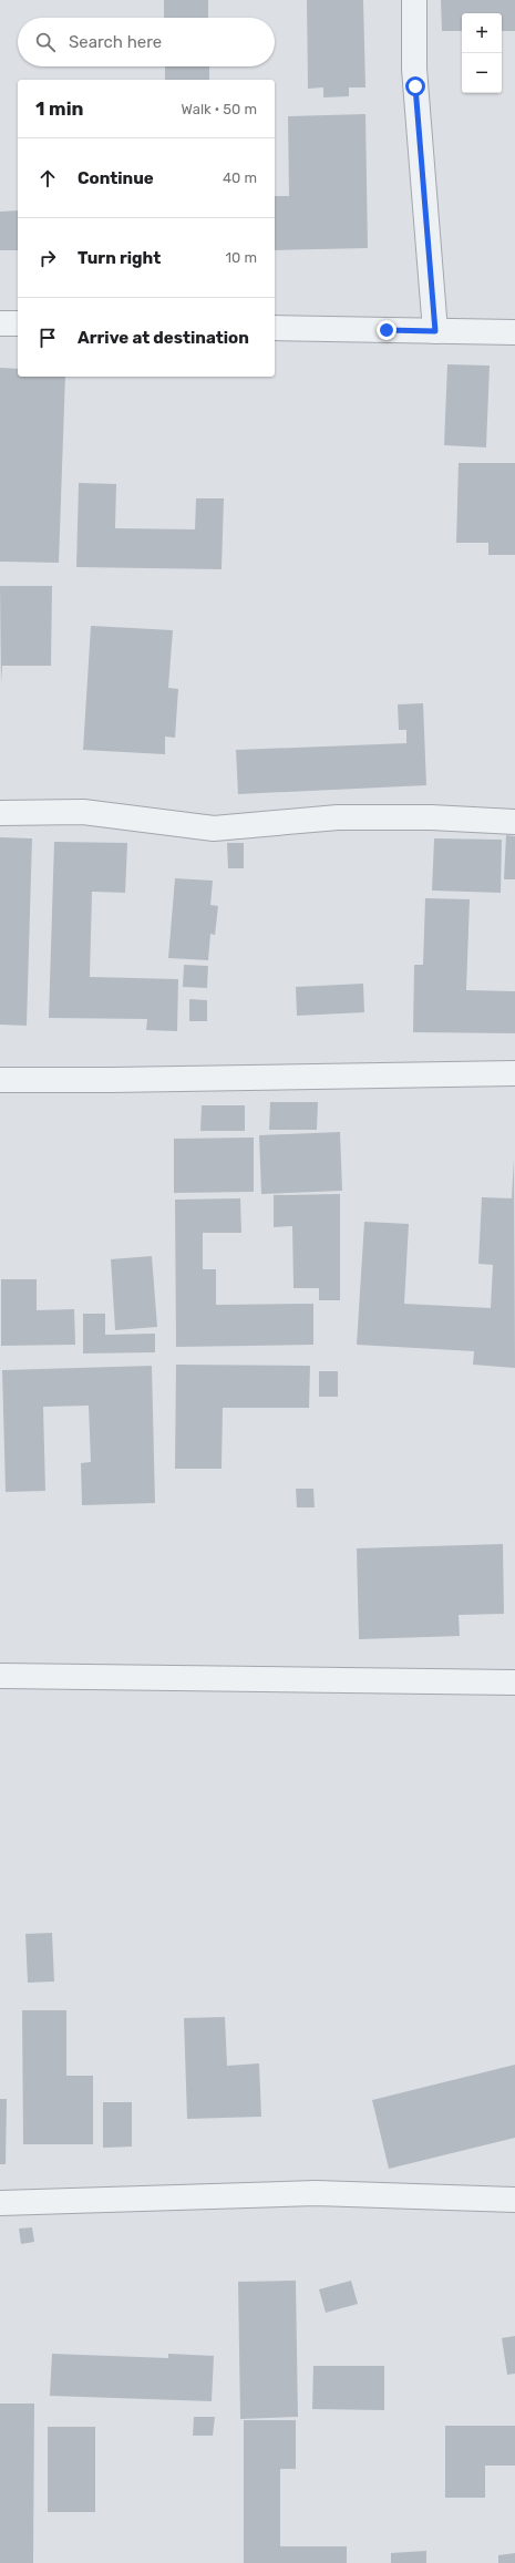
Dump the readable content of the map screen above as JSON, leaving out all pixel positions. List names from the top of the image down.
{
  "page": {
    "map_buttons": ["+", "−"],
    "search": "Search here",
    "heading": ["1 min", "Walk · 50 m"],
    "list": [
      ["Continue", "40 m"],
      ["Turn right", "10 m"],
      "Arrive at destination"
    ]
  }
}
